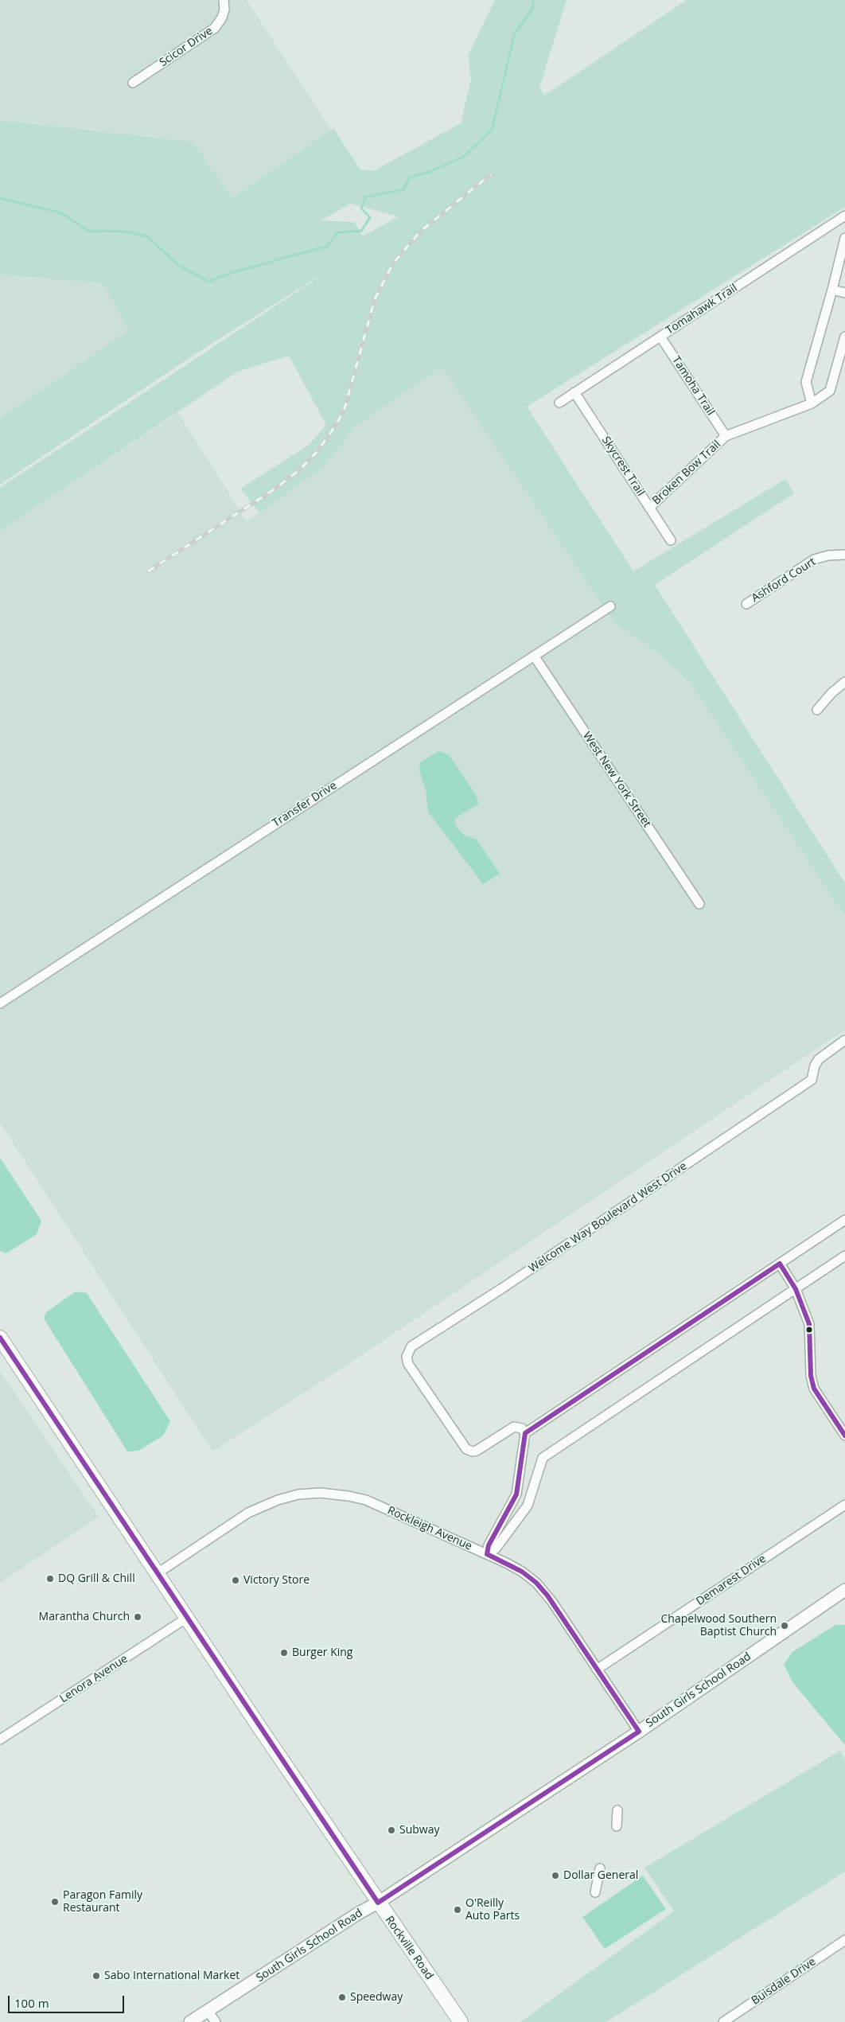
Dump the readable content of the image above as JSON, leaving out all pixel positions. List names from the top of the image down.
{
  "streets": {
    "main road": ["South Girls School Road", "Rockville Road"],
    "street": [
      "Scicor Drive",
      "Tomahawk Trail",
      "Tamoha Trail",
      "Skycrest Trail",
      "Broken Bow Trail",
      "Ashford Court",
      "West New York Street",
      "Transfer Drive",
      "Welcome Way Boulevard West Drive",
      "Rockleigh Avenue",
      "Demarest Drive",
      "Lenora Avenue",
      "Buisdale Drive"
    ]
  },
  "crossings": [
    ["Tomahawk Trail", "Tamoha Trail"],
    ["Tomahawk Trail", "Skycrest Trail"],
    ["Tamoha Trail", "Broken Bow Trail"],
    ["Skycrest Trail", "Broken Bow Trail"],
    ["West New York Street", "Transfer Drive"],
    ["Rockleigh Avenue", "Demarest Drive"],
    ["Rockleigh Avenue", "South Girls School Road"],
    ["Rockleigh Avenue", "Rockville Road"],
    ["Lenora Avenue", "Rockville Road"],
    ["South Girls School Road", "Rockville Road"]
  ],
  "places": [
    "DQ Grill & Chill",
    "Victory Store",
    "Marantha Church",
    "Chapelwood Southern Baptist Church",
    "Burger King",
    "Subway",
    "Dollar General",
    "Paragon Family Restaurant",
    "O'Reilly Auto Parts",
    "Sabo International Market",
    "Speedway"
  ],
  "scale_bar": "100 m"
}
